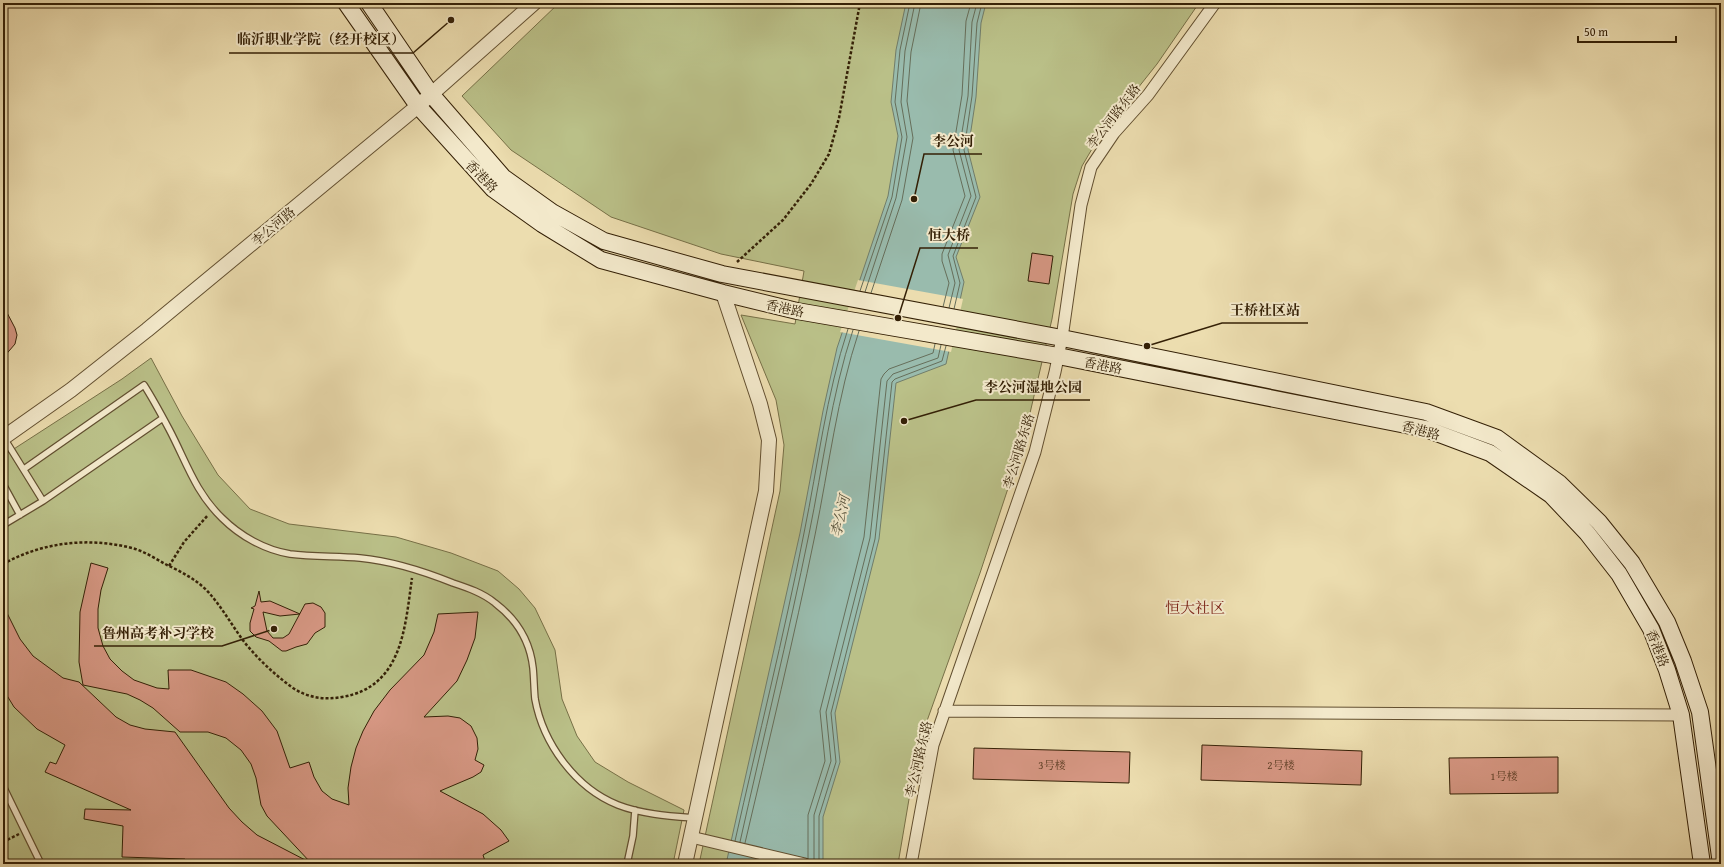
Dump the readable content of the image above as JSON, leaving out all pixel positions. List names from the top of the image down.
{
  "streets": {
    "main road": ["香港路"],
    "street": ["李公河路东路", "李公河路"]
  },
  "crossings": [
    ["李公河路东路", "香港路"],
    ["香港路", "李公河路"]
  ],
  "districts": ["恒大社区"],
  "water": ["李公河"],
  "places": [
    "临沂职业学院（经开校区）",
    "李公河",
    "恒大桥",
    "王桥社区站",
    "李公河湿地公园",
    "鲁州高考补习学校"
  ],
  "house_numbers": ["3号楼", "2号楼", "1号楼"],
  "scale_bar": "50 m"
}
